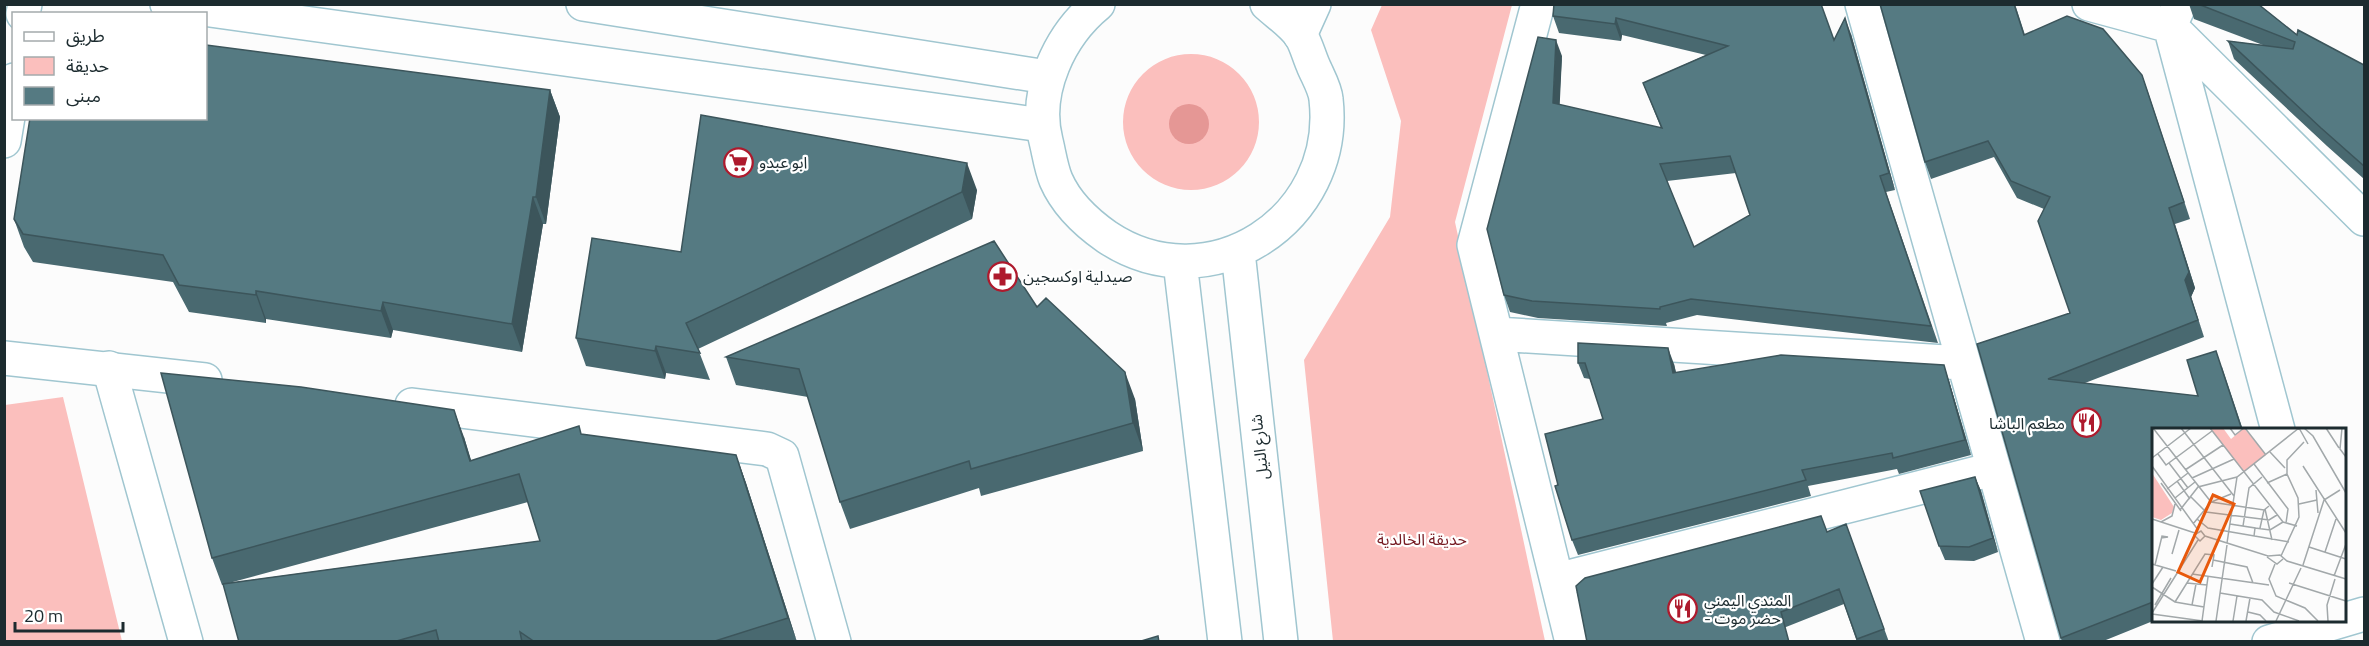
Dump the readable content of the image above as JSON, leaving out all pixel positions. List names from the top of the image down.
{
  "streets": {
    "street": ["شارع النيل"]
  },
  "parks": ["حديقة الخالدية"],
  "places": {
    "supermarket": ["ابو عبدو"],
    "pharmacy": ["صيدلية اوكسجين"],
    "restaurant": ["مطعم الباشا", "المندي اليمني - حضر موت"]
  },
  "legend": ["طريق", "حديقة", "مبنى"],
  "scale_bar": "20 m"
}
